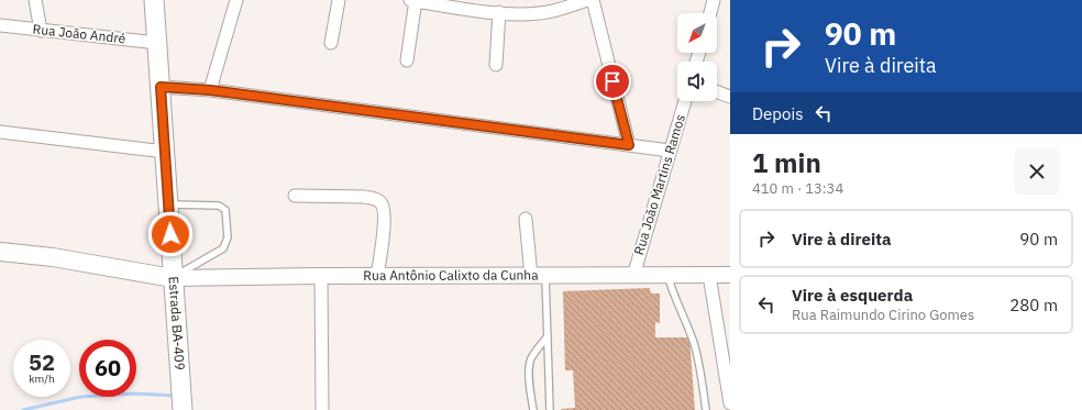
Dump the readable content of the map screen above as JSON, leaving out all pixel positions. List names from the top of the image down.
{
  "streets": {
    "main road": ["Estrada BA-409"],
    "street": ["Rua João André", "Rua João Martins Ramos", "Rua Antônio Calixto da Cunha"]
  },
  "crossings": [
    ["Rua João André", "Estrada BA-409"],
    ["Rua João Martins Ramos", "Rua Antônio Calixto da Cunha"],
    ["Rua Antônio Calixto da Cunha", "Estrada BA-409"]
  ],
  "north": "bottom left",
  "page": {
    "turn": ["90 m", "Vire à direita"],
    "then": "Depois",
    "heading": ["1 min", "410 m · 13:34"],
    "list": [
      {
        "name": "Vire à direita",
        "value": "90 m"
      },
      {
        "name": "Vire à esquerda",
        "note": "Rua Raimundo Cirino Gomes",
        "value": "280 m"
      }
    ],
    "speed": "52 km/h",
    "limit": "60"
  }
}
